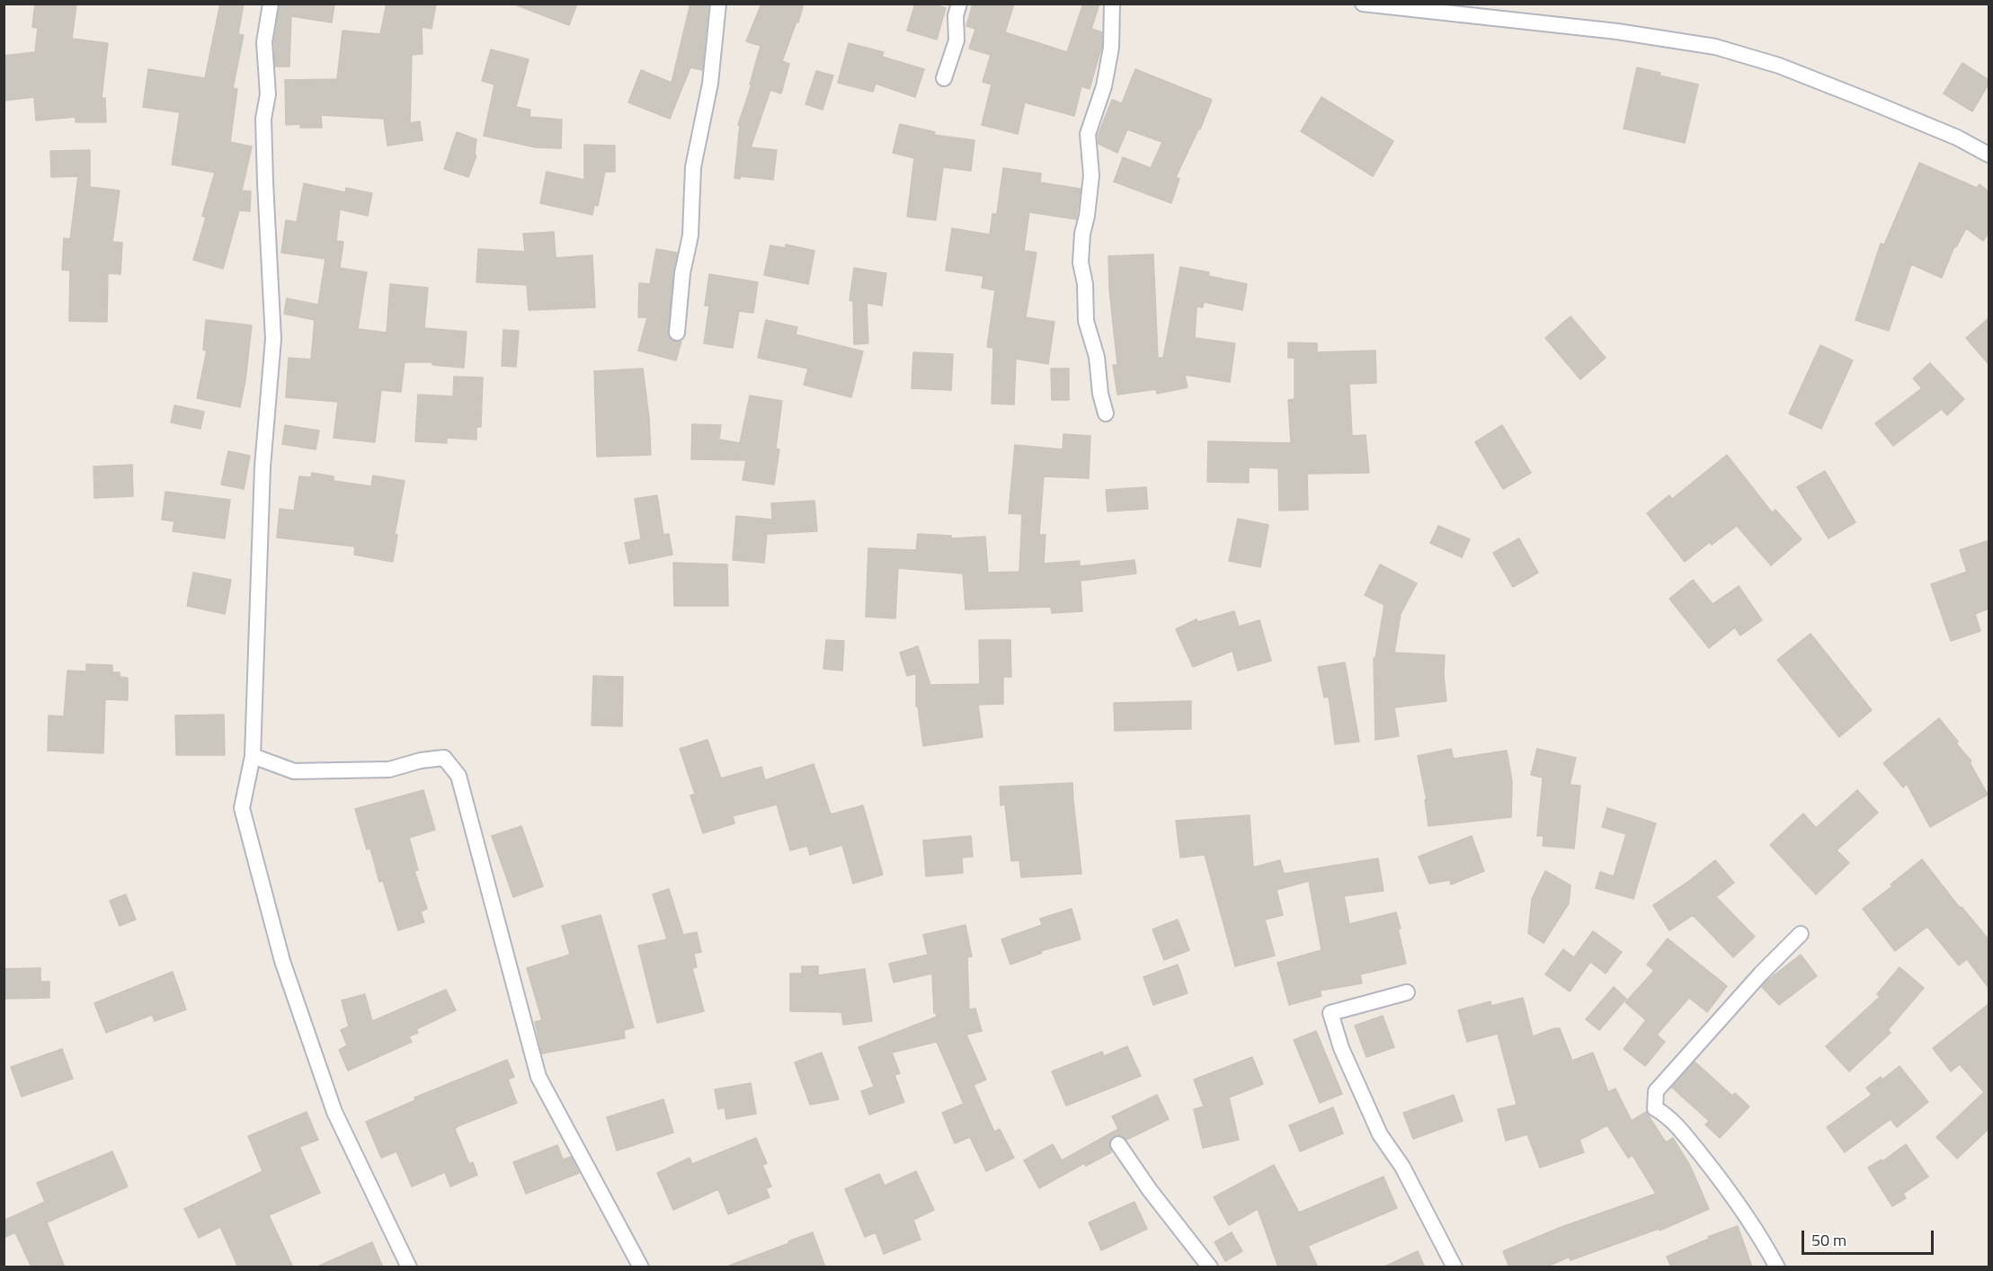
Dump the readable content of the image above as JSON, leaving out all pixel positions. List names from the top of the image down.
{
  "scale_bar": "50 m"
}
